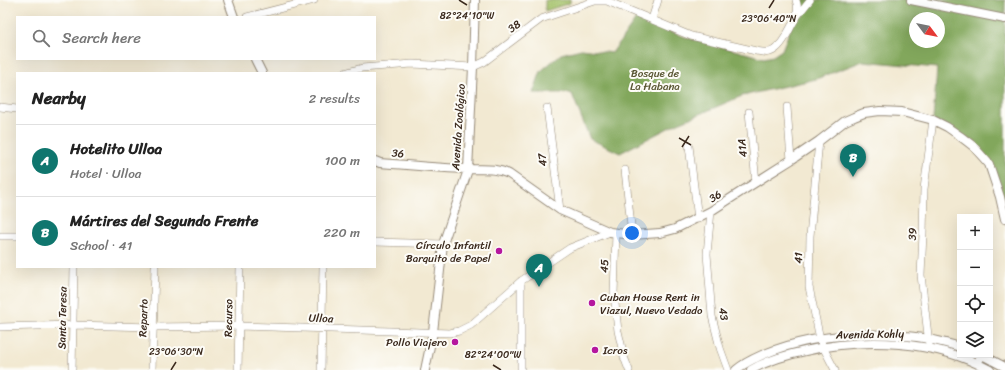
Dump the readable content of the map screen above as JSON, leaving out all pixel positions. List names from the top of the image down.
{
  "streets": {
    "street": [
      "38",
      "Avenida Zoológico",
      "41A",
      "36",
      "47",
      "39",
      "41",
      "45",
      "43",
      "Santa Teresa",
      "Reparto",
      "Recurso",
      "Ulloa",
      "Avenida Kohly"
    ]
  },
  "crossings": [
    ["38", "Avenida Zoológico"],
    ["Avenida Zoológico", "36"],
    ["Avenida Zoológico", "Ulloa"],
    ["41A", "36"],
    ["36", "47"],
    ["36", "39"],
    ["36", "41"],
    ["36", "45"],
    ["36", "43"],
    ["36", "Ulloa"],
    ["39", "Avenida Kohly"],
    ["41", "Avenida Kohly"],
    ["45", "Ulloa"],
    ["Santa Teresa", "Ulloa"],
    ["Reparto", "Ulloa"],
    ["Recurso", "Ulloa"]
  ],
  "parks": ["Bosque de La Habana"],
  "places": [
    "Círculo Infantil Barquito de Papel",
    "Cuban House Rent in Viazul, Nuevo Vedado",
    "Pollo Viajero",
    "Icros"
  ],
  "north": "bottom right",
  "page": {
    "search": "Search here",
    "heading": ["Nearby", "2 results"],
    "list": [
      {
        "mark": "A",
        "name": "Hotelito Ulloa",
        "note": "Hotel · Ulloa",
        "value": "100 m"
      },
      {
        "mark": "B",
        "name": "Mártires del Segundo Frente",
        "note": "School · 41",
        "value": "220 m"
      }
    ],
    "pins": ["B", "A"],
    "map_buttons": ["+", "−"]
  },
  "coordinates": [
    "82°24'10\"W",
    "23°06'40\"N",
    "23°06'30\"N",
    "82°24'00\"W"
  ]
}
